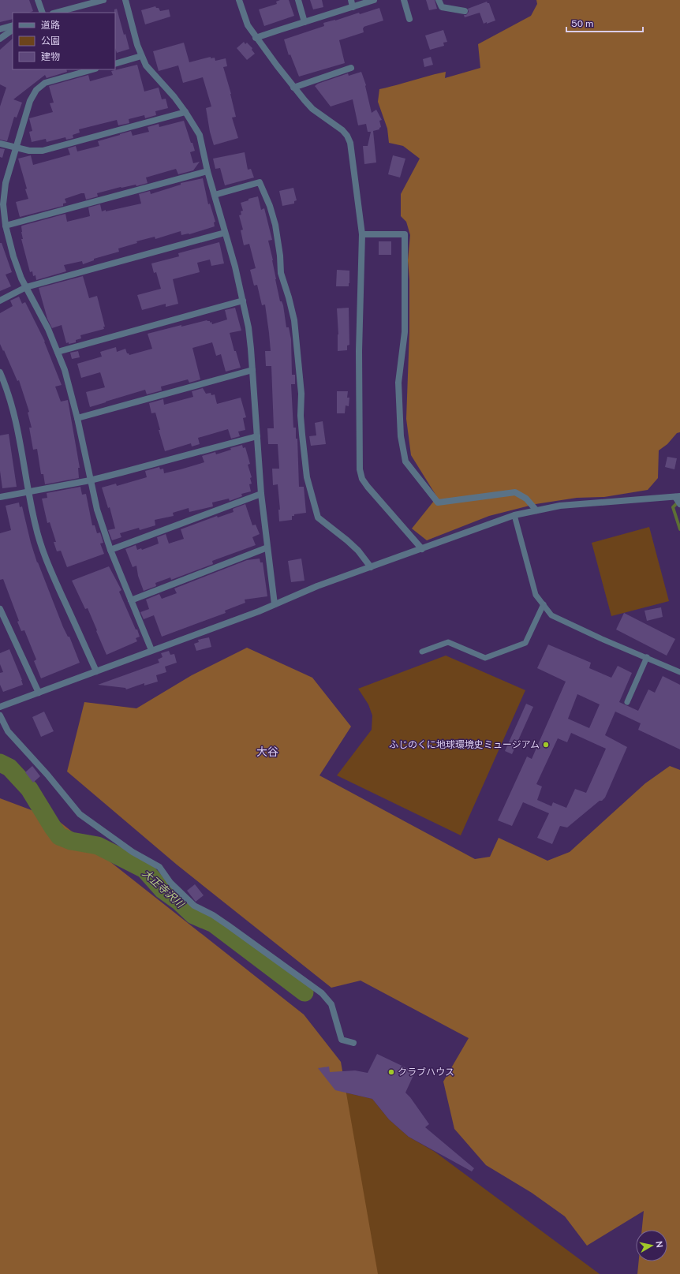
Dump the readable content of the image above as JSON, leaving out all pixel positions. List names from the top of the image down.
{
  "districts": ["大谷"],
  "water": ["大正寺沢川"],
  "places": ["ふじのくに地球環境史ミュージアム", "クラブハウス"],
  "legend": ["道路", "公園", "建物"],
  "scale_bar": "50 m",
  "north": "right"
}
